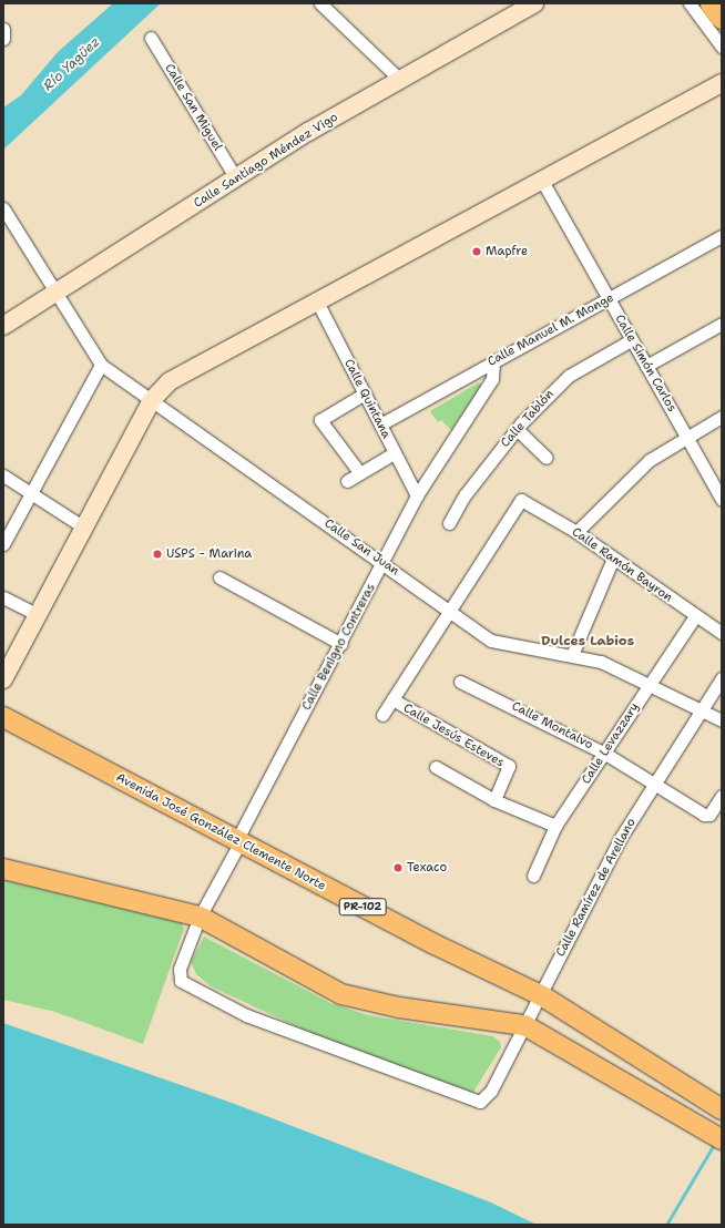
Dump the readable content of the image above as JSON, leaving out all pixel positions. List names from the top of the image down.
{
  "streets": {
    "main road": ["Avenida José González Clemente Norte", "PR-102"],
    "street": [
      "Calle San Miguel",
      "Calle Santiago Méndez Vigo",
      "Calle Manuel M. Monge",
      "Calle Simón Carlos",
      "Calle Quintana",
      "Calle Tablón",
      "Calle San Juan",
      "Calle Ramón Bayron",
      "Calle Benigno Contreras",
      "Calle Montalvo",
      "Calle Jesús Esteves",
      "Calle Levazzary",
      "Calle Ramírez de Arellano"
    ]
  },
  "crossings": [
    ["Calle San Miguel", "Calle Santiago Méndez Vigo"],
    ["Calle Santiago Méndez Vigo", "Calle San Juan"],
    ["Calle Manuel M. Monge", "Calle Simón Carlos"],
    ["Calle Manuel M. Monge", "Calle Quintana"],
    ["Calle Manuel M. Monge", "Calle Benigno Contreras"],
    ["Calle Simón Carlos", "Calle Tablón"],
    ["Calle Quintana", "Calle Benigno Contreras"],
    ["Calle San Juan", "Calle Ramón Bayron"],
    ["Calle San Juan", "Calle Benigno Contreras"],
    ["Calle San Juan", "Calle Levazzary"],
    ["Calle San Juan", "Calle Ramírez de Arellano"],
    ["Calle Ramón Bayron", "Calle Levazzary"],
    ["Calle Benigno Contreras", "Avenida José González Clemente Norte"],
    ["Calle Benigno Contreras", "Calle Ramírez de Arellano"],
    ["Calle Montalvo", "Calle Levazzary"],
    ["Calle Montalvo", "Calle Ramírez de Arellano"],
    ["Avenida José González Clemente Norte", "Calle Ramírez de Arellano"]
  ],
  "districts": ["Dulces Labios"],
  "water": ["Río Yagüez"],
  "places": ["Mapfre", "USPS - Marina", "Texaco"]
}
